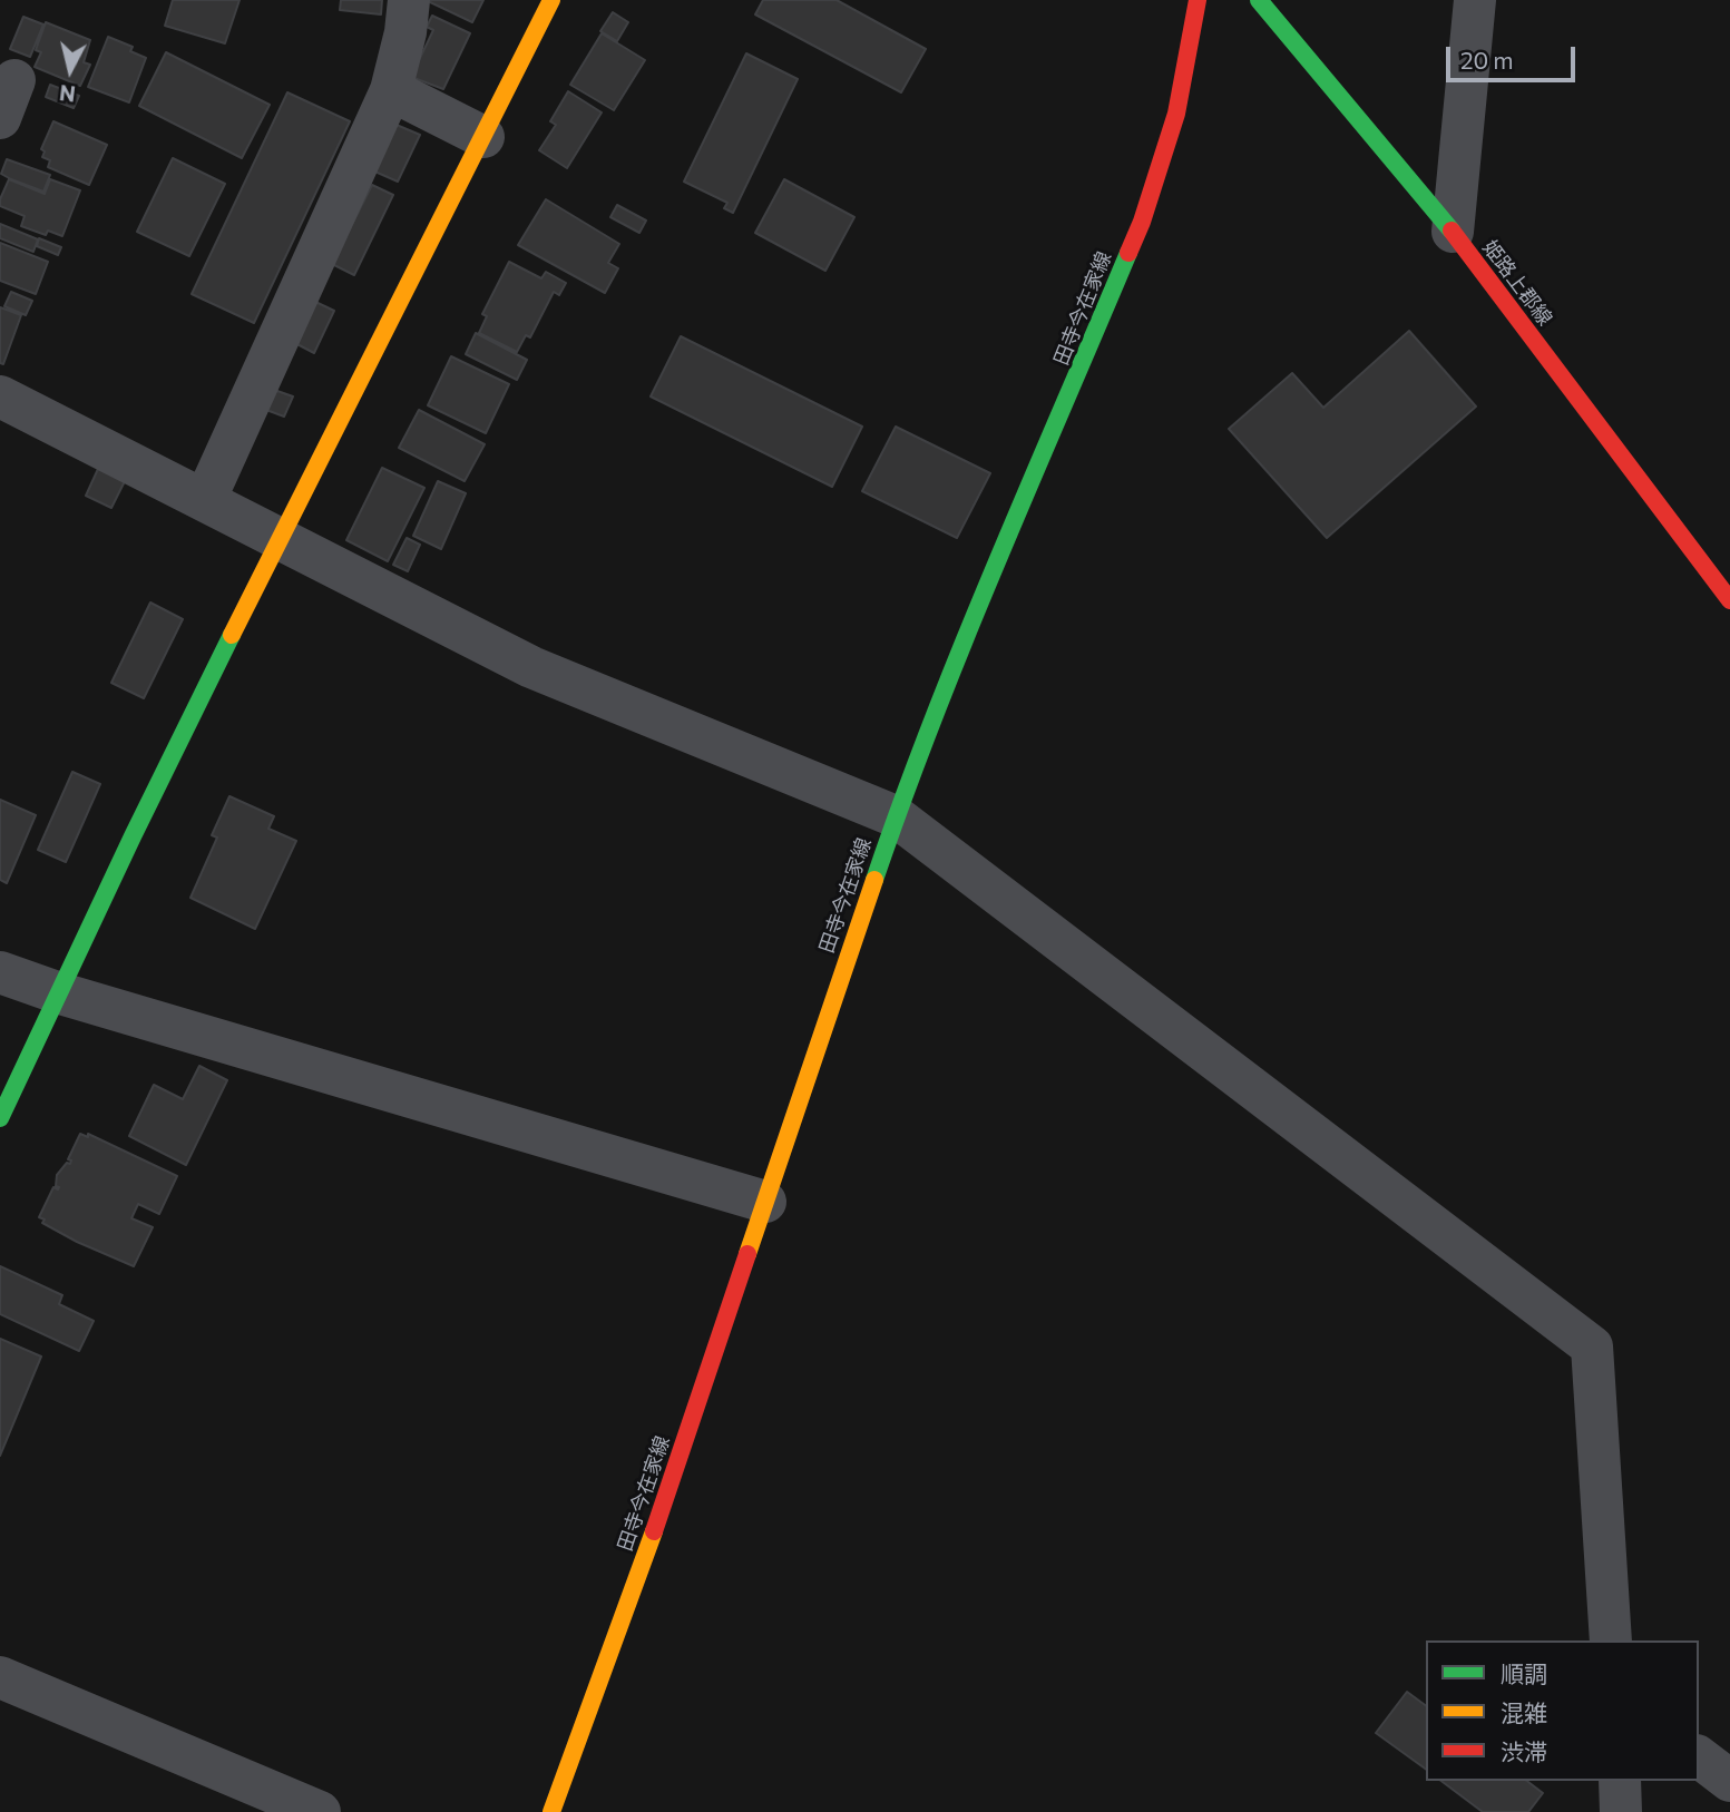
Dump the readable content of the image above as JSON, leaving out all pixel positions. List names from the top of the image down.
{
  "streets": {
    "main road": ["姫路上郡線", "田寺今在家線"]
  },
  "legend": ["順調", "混雑", "渋滞"],
  "scale_bar": "20 m",
  "north": "bottom"
}
